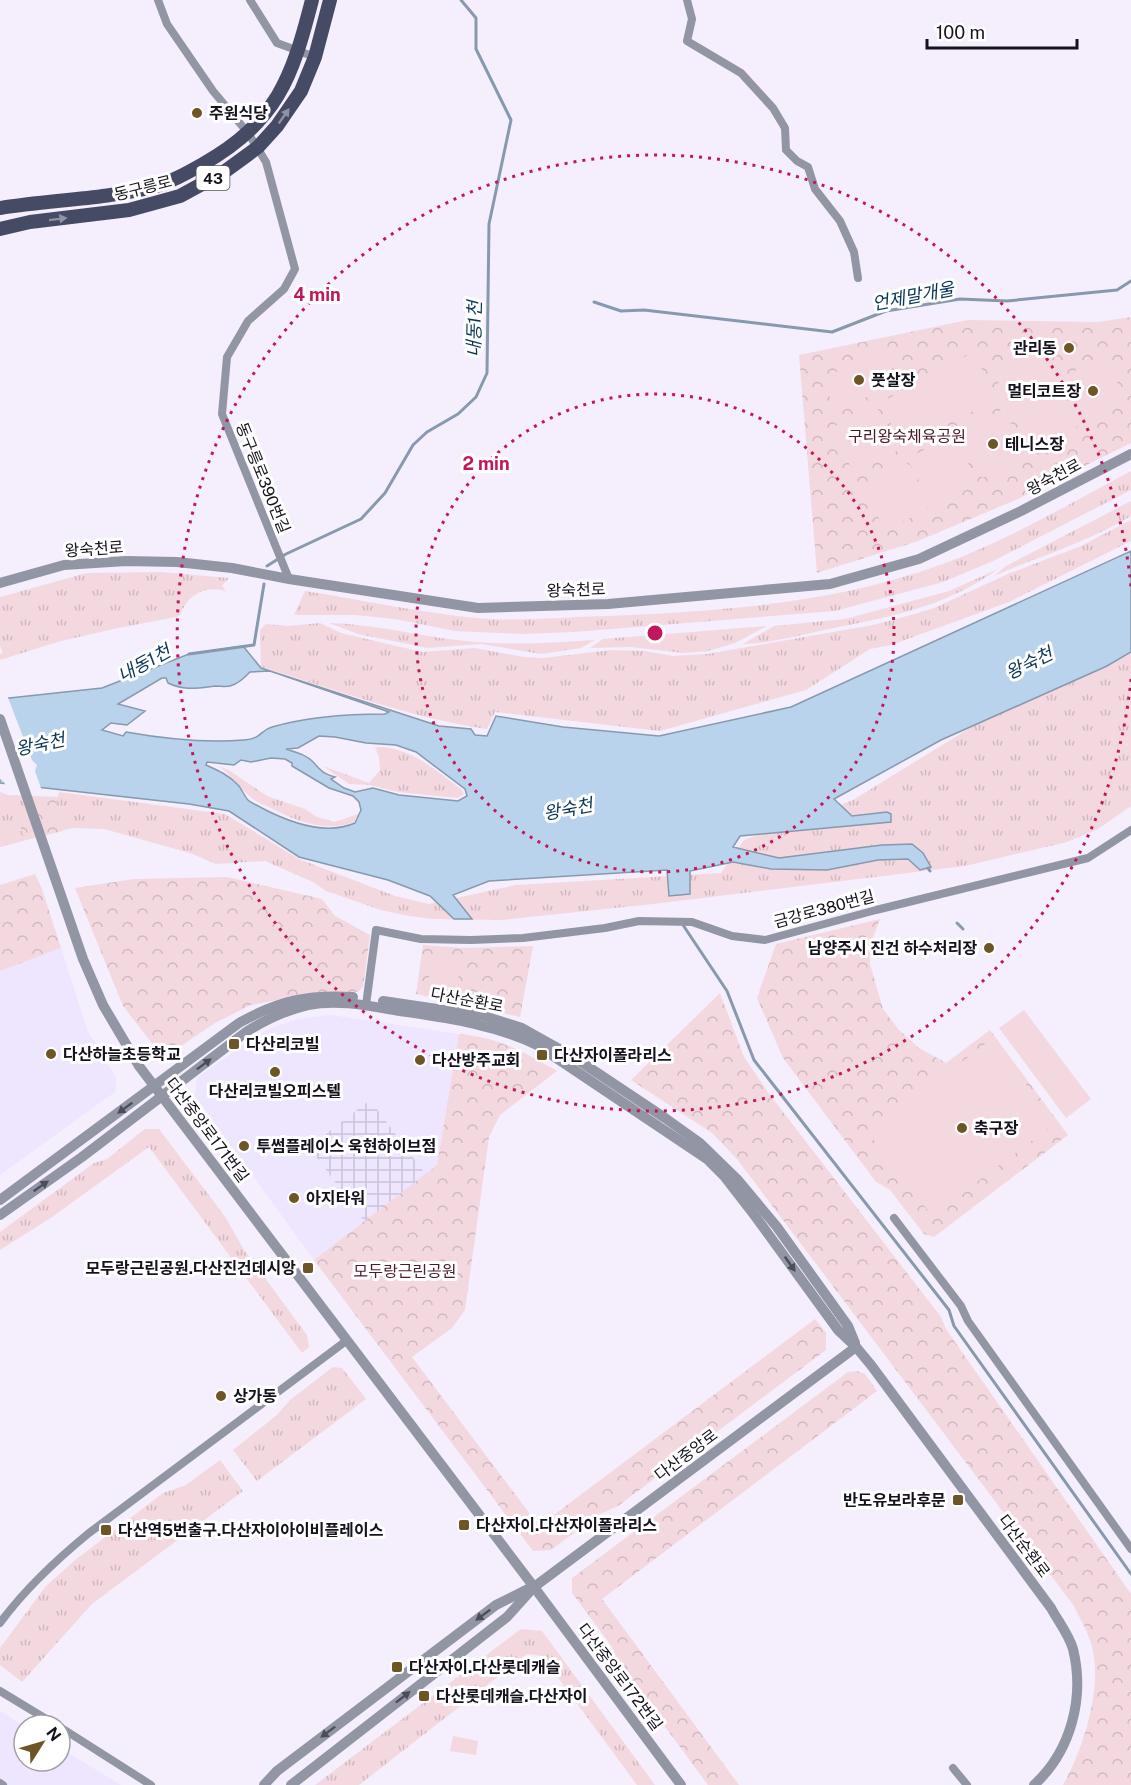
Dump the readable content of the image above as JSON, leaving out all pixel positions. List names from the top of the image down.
{
  "streets": {
    "main road": ["43", "동구릉로"],
    "street": [
      "왕숙천로",
      "동구릉로390번길",
      "금강로380번길",
      "다산순환로",
      "다산중앙로171번길",
      "다산중앙로",
      "다산중앙로172번길"
    ]
  },
  "crossings": [
    ["동구릉로", "동구릉로390번길"],
    ["왕숙천로", "동구릉로390번길"],
    ["금강로380번길", "다산순환로"],
    ["다산순환로", "다산중앙로171번길"],
    ["다산순환로", "다산중앙로"],
    ["다산중앙로171번길", "다산중앙로"],
    ["다산중앙로171번길", "다산중앙로172번길"],
    ["다산중앙로", "다산중앙로172번길"]
  ],
  "water": ["언제말개울", "내동1천", "왕숙천"],
  "parks": ["구리왕숙체육공원", "모두랑근린공원"],
  "places": {
    "other": [
      "주원식당",
      "관리동",
      "풋살장",
      "멀티코트장",
      "테니스장",
      "남양주시 진건 하수처리장",
      "다산하늘초등학교",
      "다산방주교회",
      "다산리코빌오피스텔",
      "축구장",
      "투썸플레이스 욱현하이브점",
      "아지타워",
      "상가동"
    ],
    "transit": [
      "다산리코빌",
      "다산자이폴라리스",
      "모두랑근린공원.다산진건데시앙",
      "반도유보라후문",
      "다산자이.다산자이폴라리스",
      "다산역5번출구.다산자이아이비플레이스",
      "다산자이.다산롯데캐슬",
      "다산롯데캐슬.다산자이"
    ]
  },
  "scale_bar": "100 m",
  "north": "top right",
  "rings": ["4 min", "2 min"]
}
